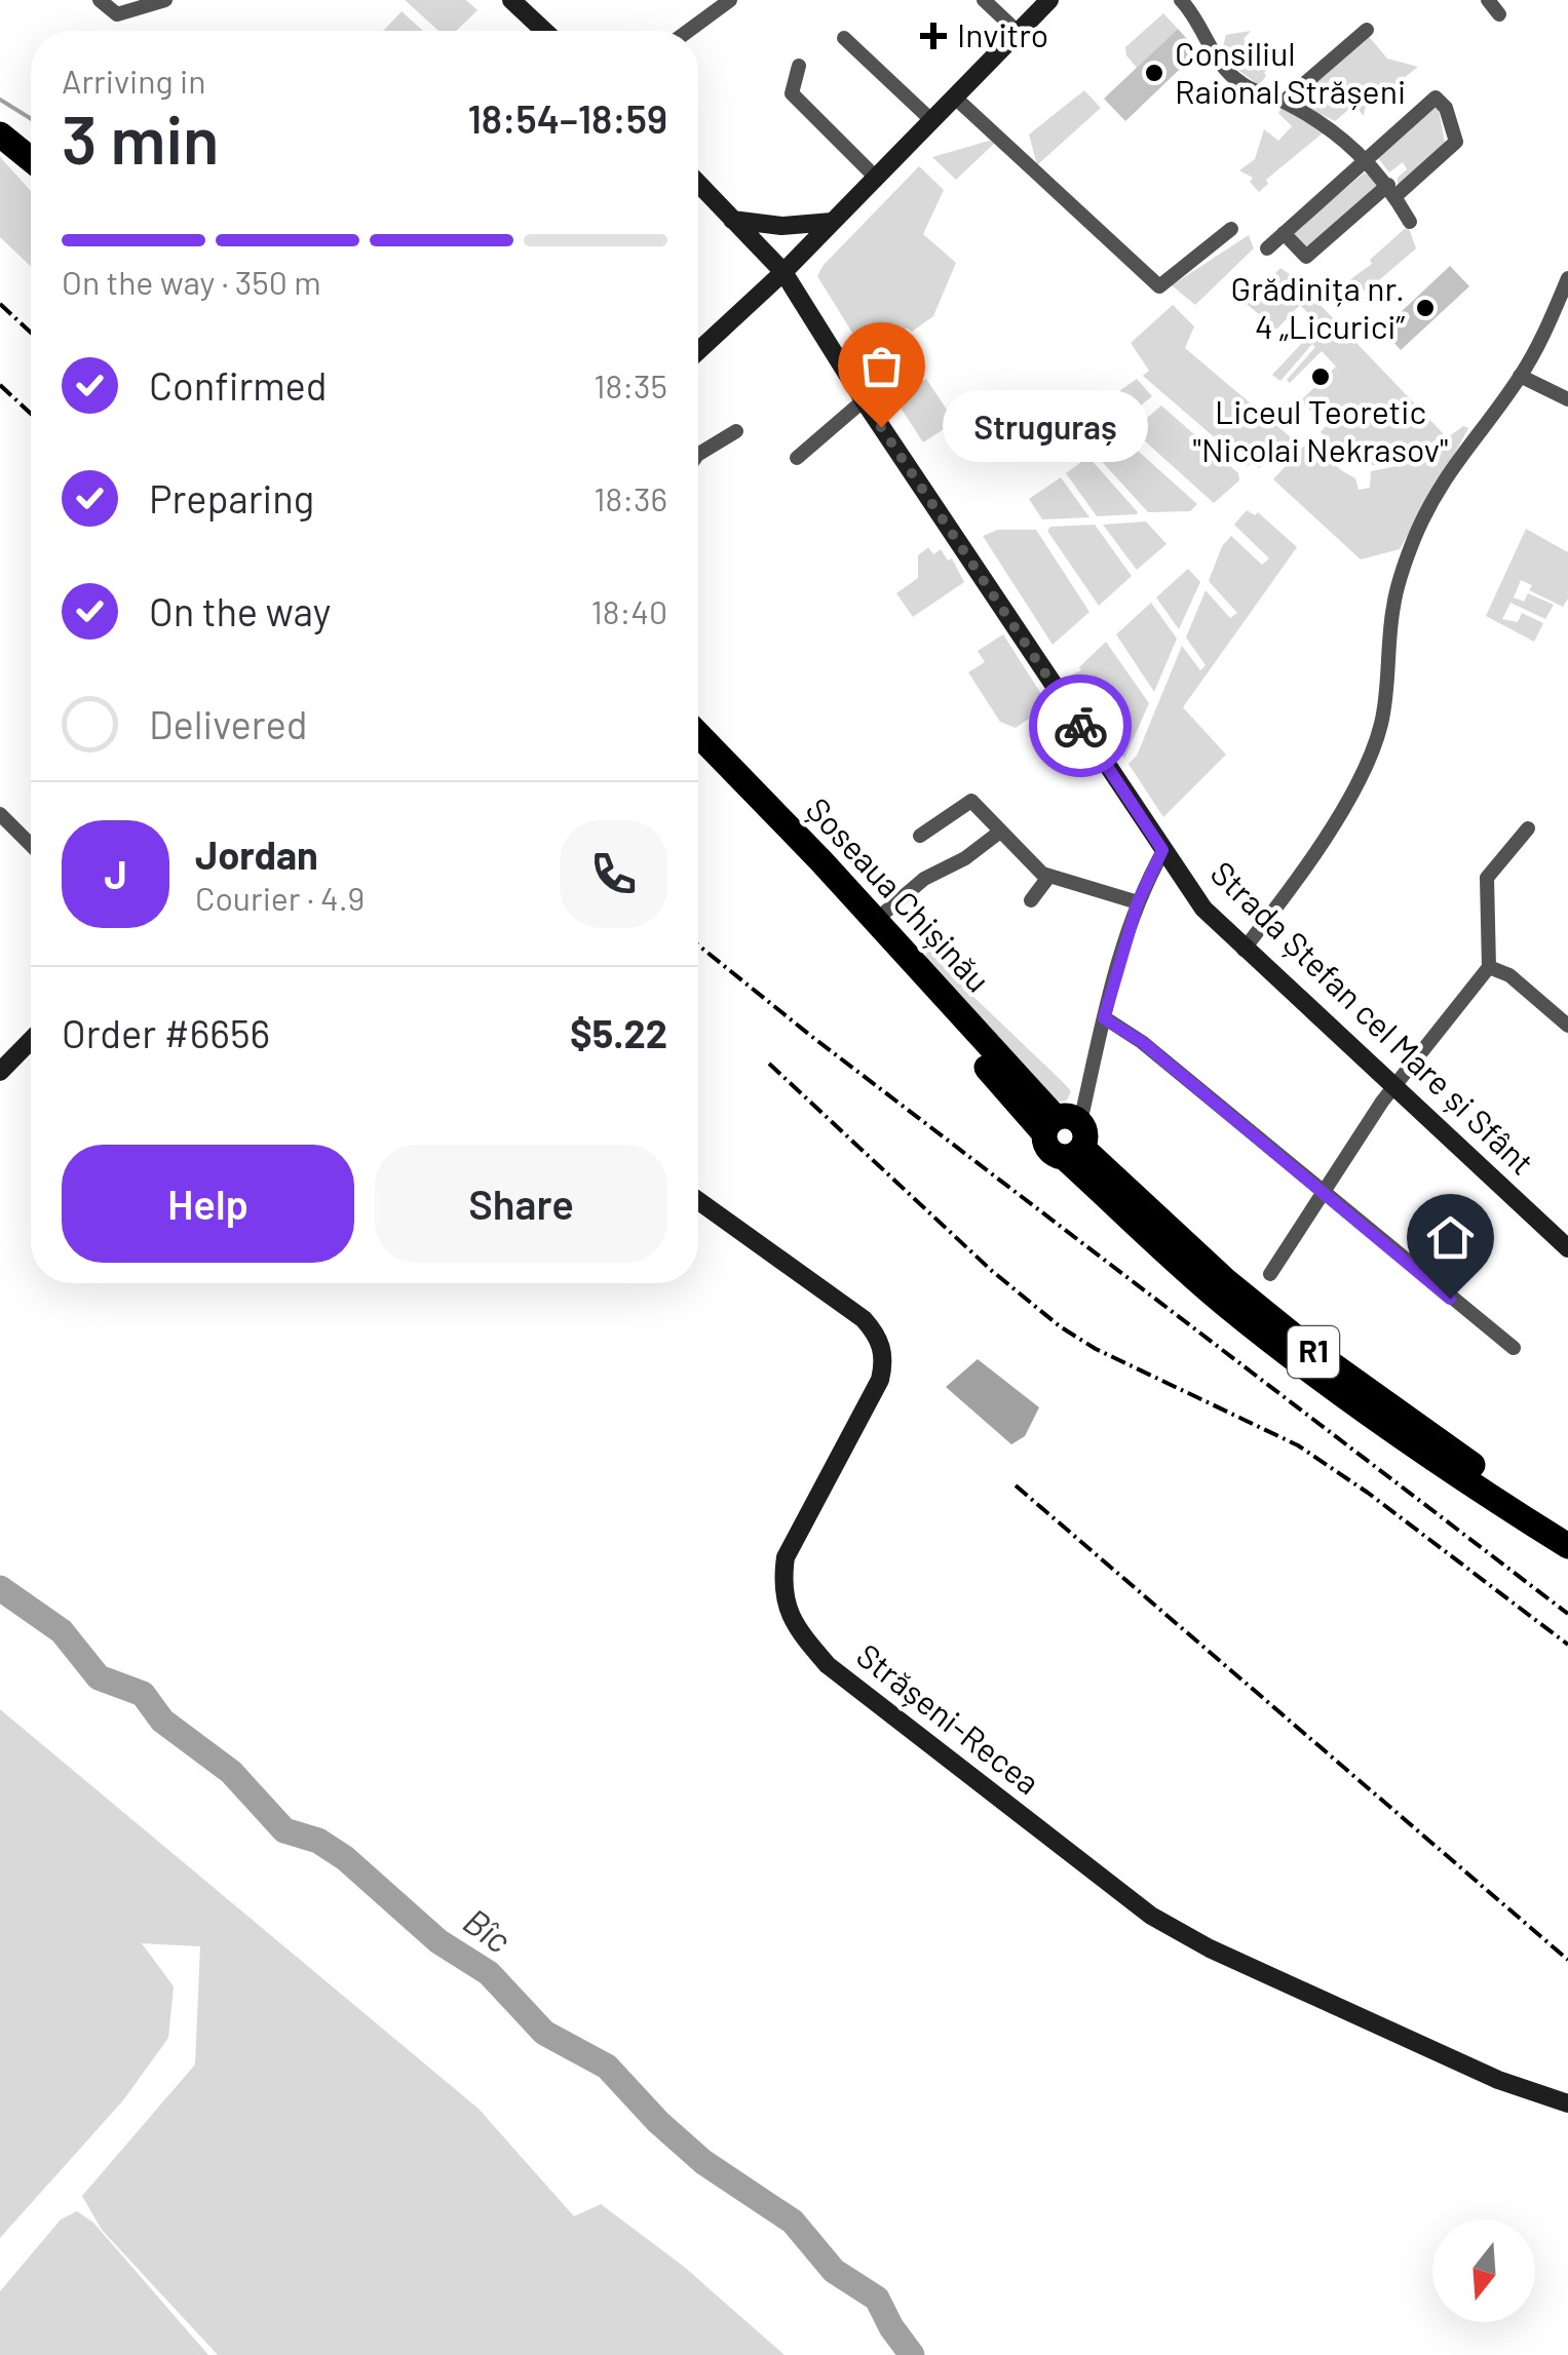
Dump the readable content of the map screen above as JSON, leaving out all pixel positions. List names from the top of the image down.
{
  "streets": {
    "highway": ["Șoseaua Chișinău", "R1"],
    "main road": ["Strada Ștefan cel Mare și Sfânt", "Strășeni-Recea"]
  },
  "crossings": [
    ["Șoseaua Chișinău", "R1"]
  ],
  "water": ["Bîc"],
  "places": {
    "health": ["Invitro"],
    "other": [
      "Consiliul Raional Strășeni",
      "Grădinița nr. 4 „Licurici”",
      "Liceul Teoretic \"Nicolai Nekrasov\"",
      "Struguraș"
    ]
  },
  "north": "bottom",
  "page": {
    "heading": ["3 min", "Arriving in", "18:54–18:59"],
    "panel": [
      "Jordan",
      "Courier · 4.9",
      "Order #6656",
      "$5.22"
    ],
    "bar": "On the way · 350 m",
    "list": [
      ["Confirmed", "18:35"],
      ["Preparing", "18:36"],
      ["On the way", "18:40"],
      "Delivered"
    ],
    "bubble": "Struguraș",
    "round": "J",
    "buttons": ["Help", "Share"]
  }
}
